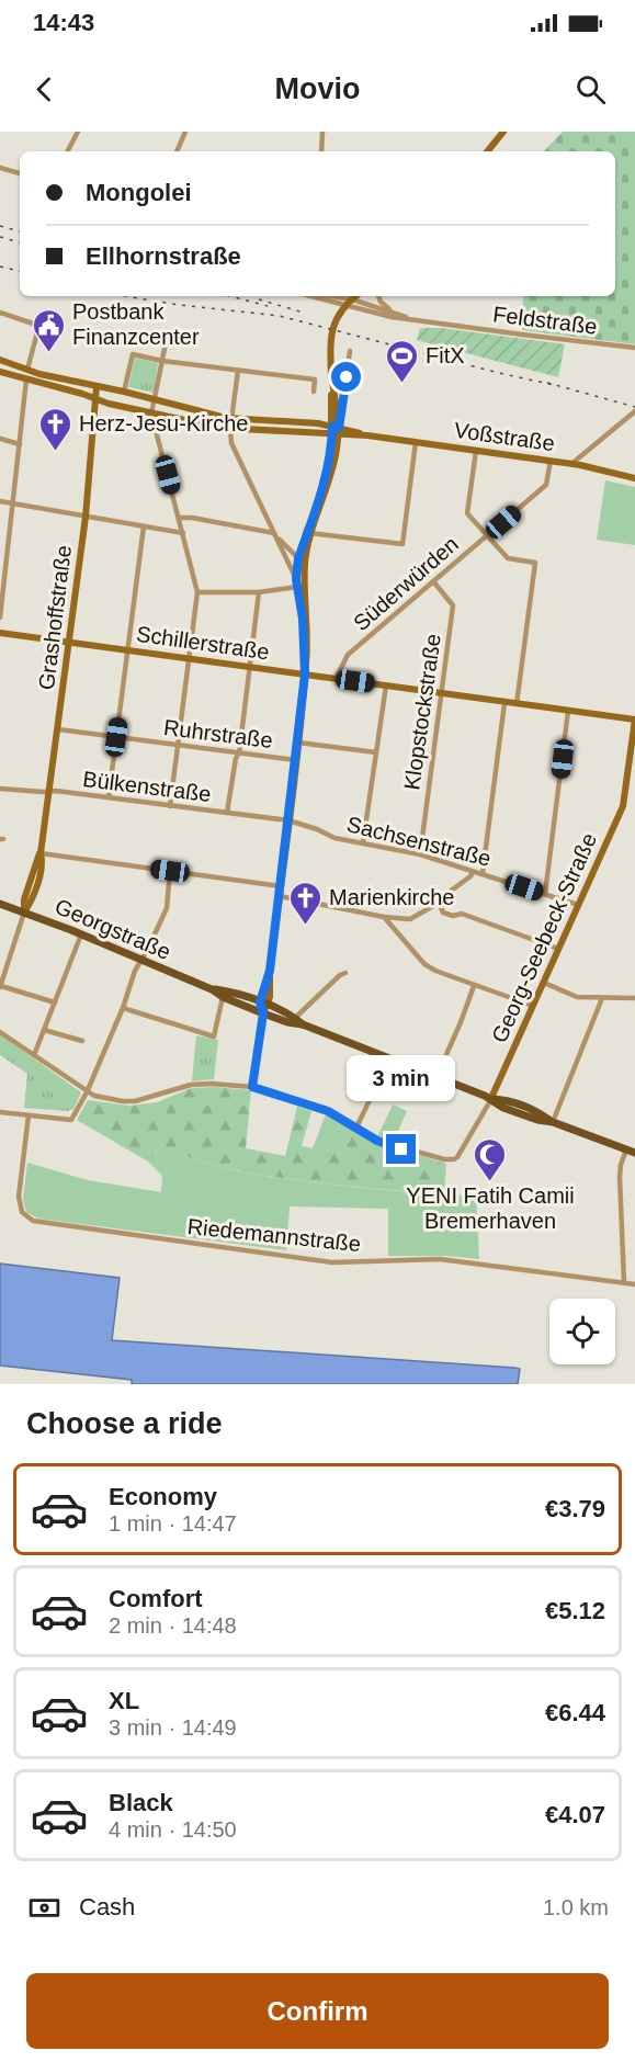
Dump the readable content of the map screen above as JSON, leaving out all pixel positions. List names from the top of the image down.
{
  "streets": {
    "main road": ["Georgstraße"],
    "street": [
      "Feldstraße",
      "Voßstraße",
      "Süderwürden",
      "Grashoffstraße",
      "Schillerstraße",
      "Klopstockstraße",
      "Ruhrstraße",
      "Bülkenstraße",
      "Sachsenstraße",
      "Georg-Seebeck-Straße",
      "Riedemannstraße"
    ]
  },
  "crossings": [
    ["Voßstraße", "Süderwürden"],
    ["Süderwürden", "Schillerstraße"],
    ["Süderwürden", "Klopstockstraße"],
    ["Grashoffstraße", "Schillerstraße"],
    ["Grashoffstraße", "Ruhrstraße"],
    ["Grashoffstraße", "Bülkenstraße"],
    ["Grashoffstraße", "Georgstraße"],
    ["Schillerstraße", "Klopstockstraße"],
    ["Schillerstraße", "Georg-Seebeck-Straße"],
    ["Klopstockstraße", "Sachsenstraße"],
    ["Bülkenstraße", "Sachsenstraße"],
    ["Sachsenstraße", "Georg-Seebeck-Straße"],
    ["Georgstraße", "Georg-Seebeck-Straße"]
  ],
  "places": {
    "public building": ["Postbank Finanzcenter"],
    "sports": ["FitX"],
    "church": ["Herz-Jesu-Kirche", "Marienkirche"],
    "mosque": ["YENI Fatih Camii Bremerhaven"]
  },
  "page": {
    "status": "14:43",
    "header": "Movio",
    "banner": ["Mongolei", "Ellhornstraße"],
    "bubble": "3 min",
    "heading": "Choose a ride",
    "list": [
      {
        "name": "Economy",
        "note": "1 min · 14:47",
        "value": "€3.79"
      },
      {
        "name": "Comfort",
        "note": "2 min · 14:48",
        "value": "€5.12"
      },
      {
        "name": "XL",
        "note": "3 min · 14:49",
        "value": "€6.44"
      },
      {
        "name": "Black",
        "note": "4 min · 14:50",
        "value": "€4.07"
      }
    ],
    "pay": ["Cash", "1.0 km"],
    "buttons": "Confirm"
  }
}
